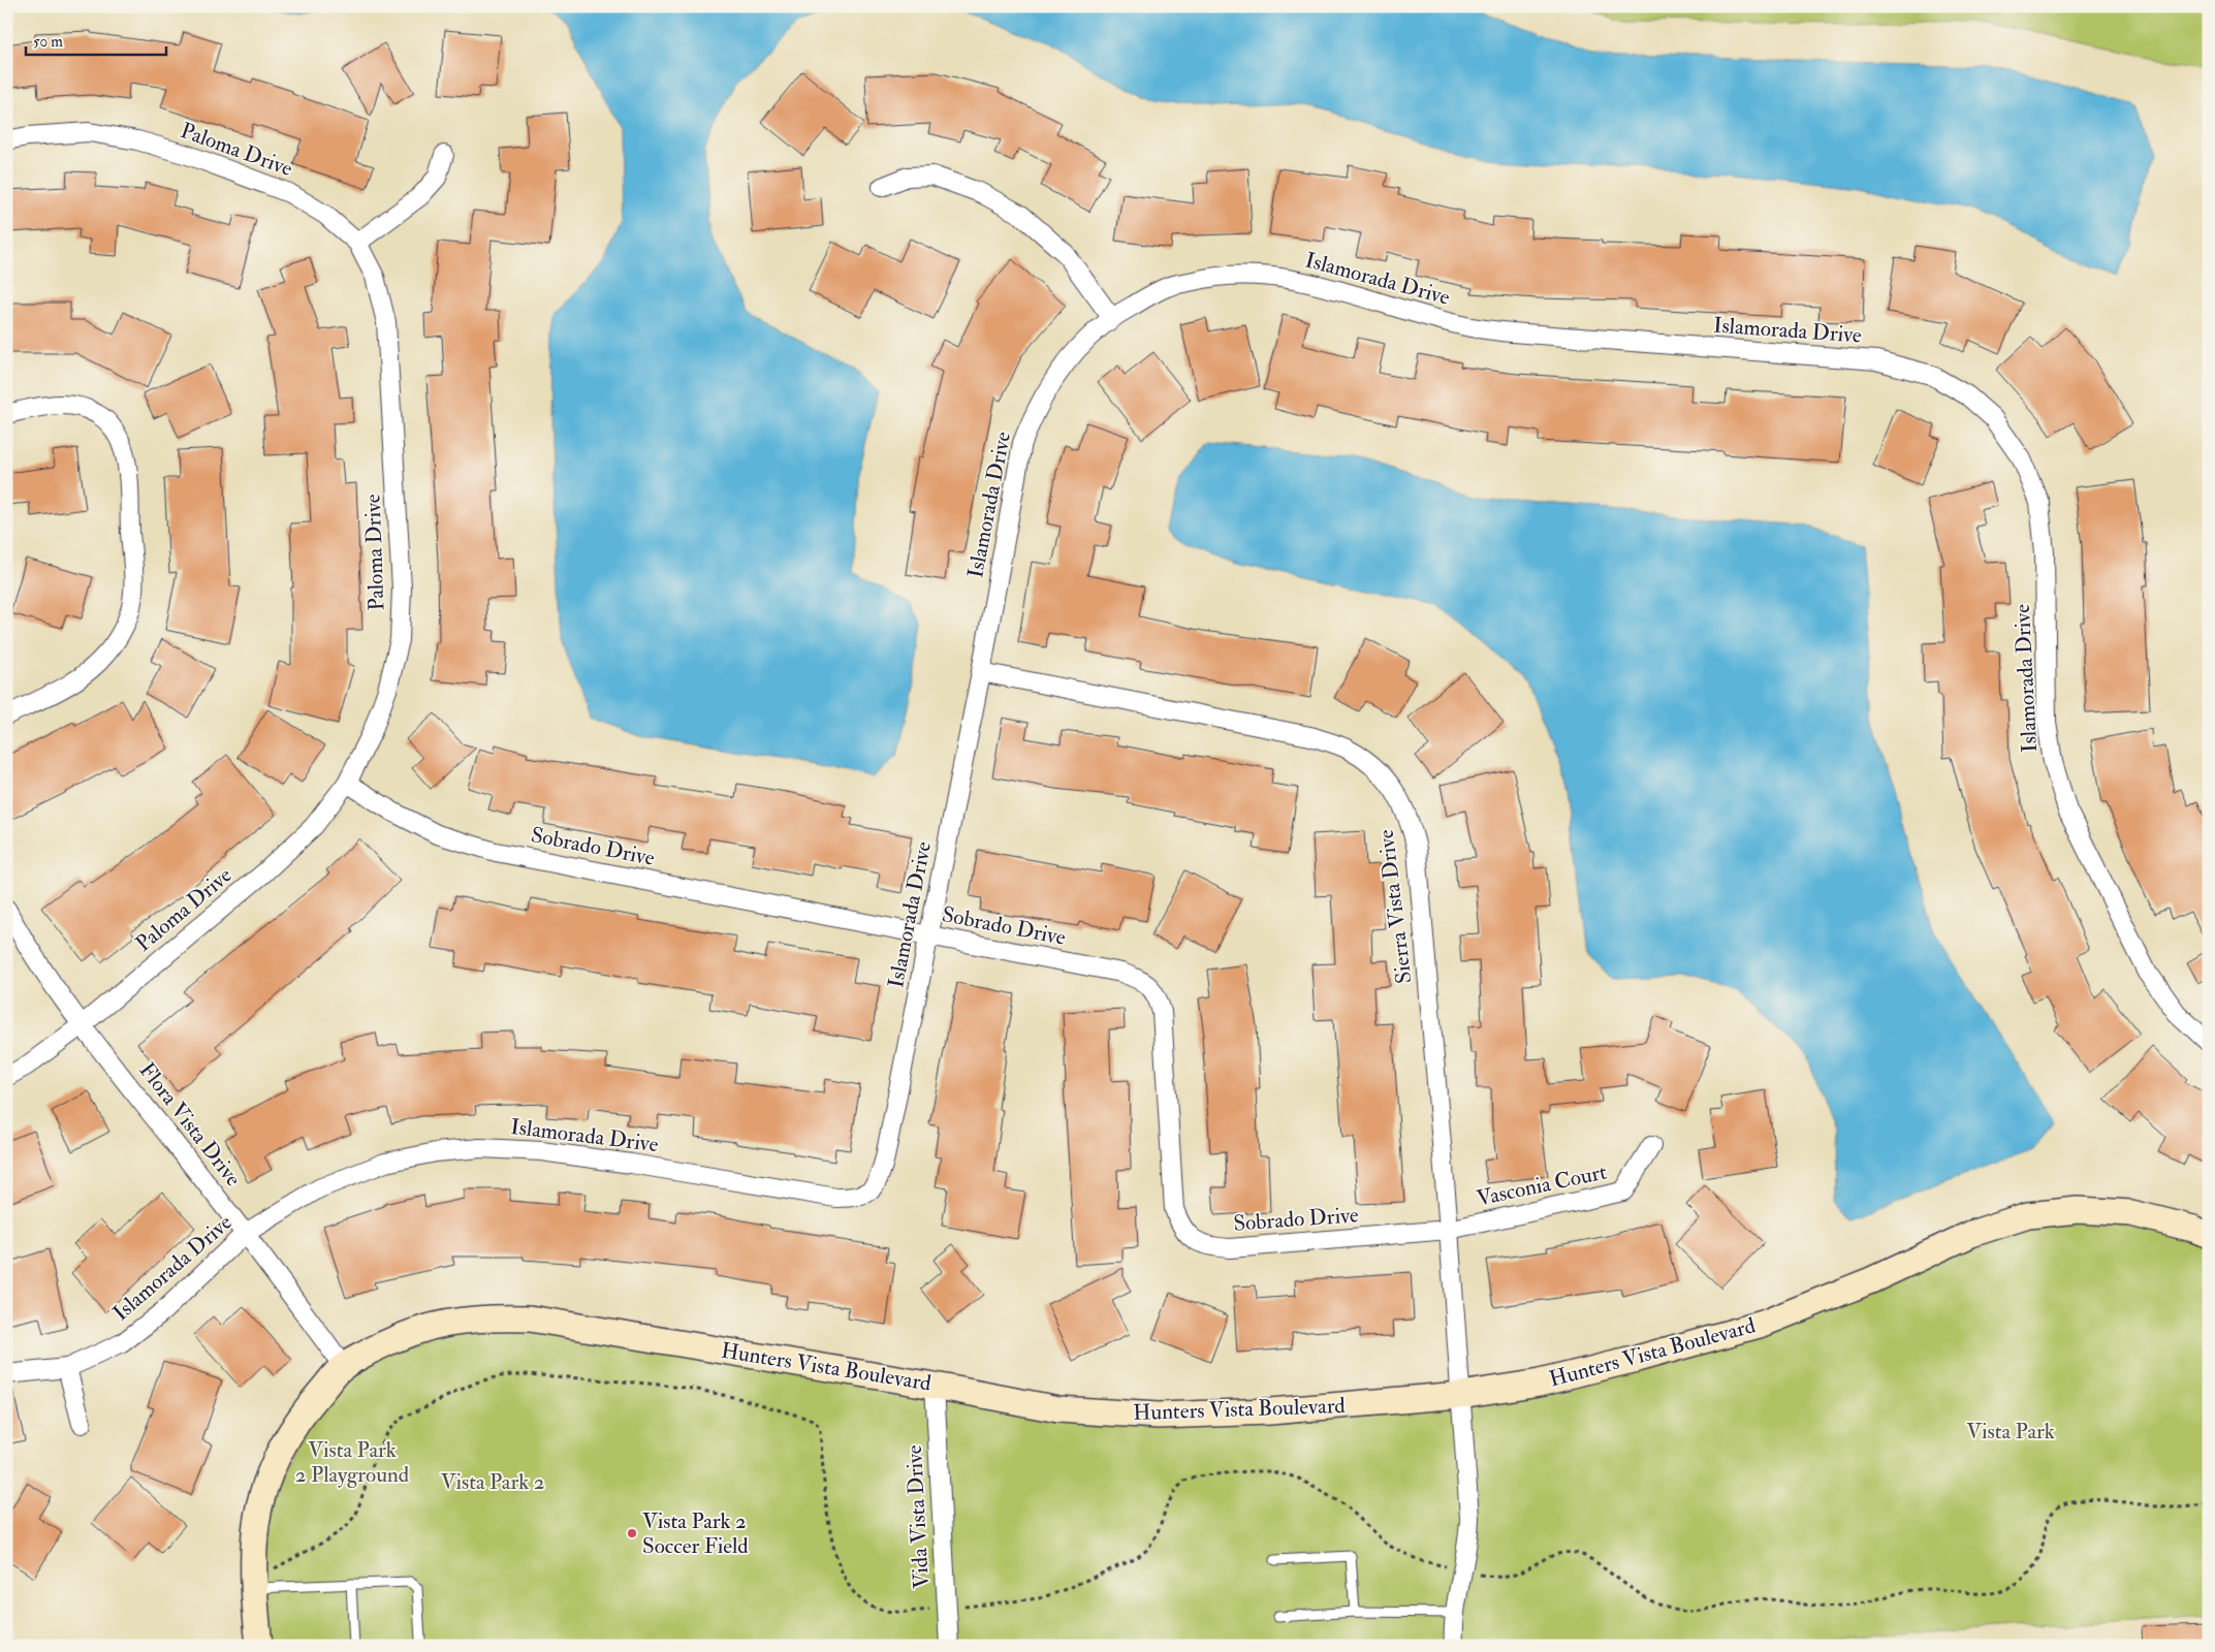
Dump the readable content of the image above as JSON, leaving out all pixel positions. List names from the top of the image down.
{
  "streets": {
    "street": [
      "Paloma Drive",
      "Islamorada Drive",
      "Sobrado Drive",
      "Sierra Vista Drive",
      "Flora Vista Drive",
      "Vasconia Court",
      "Hunters Vista Boulevard",
      "Vida Vista Drive"
    ]
  },
  "crossings": [
    ["Paloma Drive", "Sobrado Drive"],
    ["Paloma Drive", "Flora Vista Drive"],
    ["Islamorada Drive", "Sobrado Drive"],
    ["Islamorada Drive", "Sierra Vista Drive"],
    ["Islamorada Drive", "Flora Vista Drive"],
    ["Sobrado Drive", "Sierra Vista Drive"],
    ["Sobrado Drive", "Vasconia Court"],
    ["Sierra Vista Drive", "Vasconia Court"],
    ["Sierra Vista Drive", "Hunters Vista Boulevard"],
    ["Flora Vista Drive", "Hunters Vista Boulevard"],
    ["Hunters Vista Boulevard", "Vida Vista Drive"]
  ],
  "parks": ["Vista Park", "Vista Park 2 Playground", "Vista Park 2"],
  "places": ["Vista Park 2 Soccer Field"],
  "scale_bar": "50 m"
}
